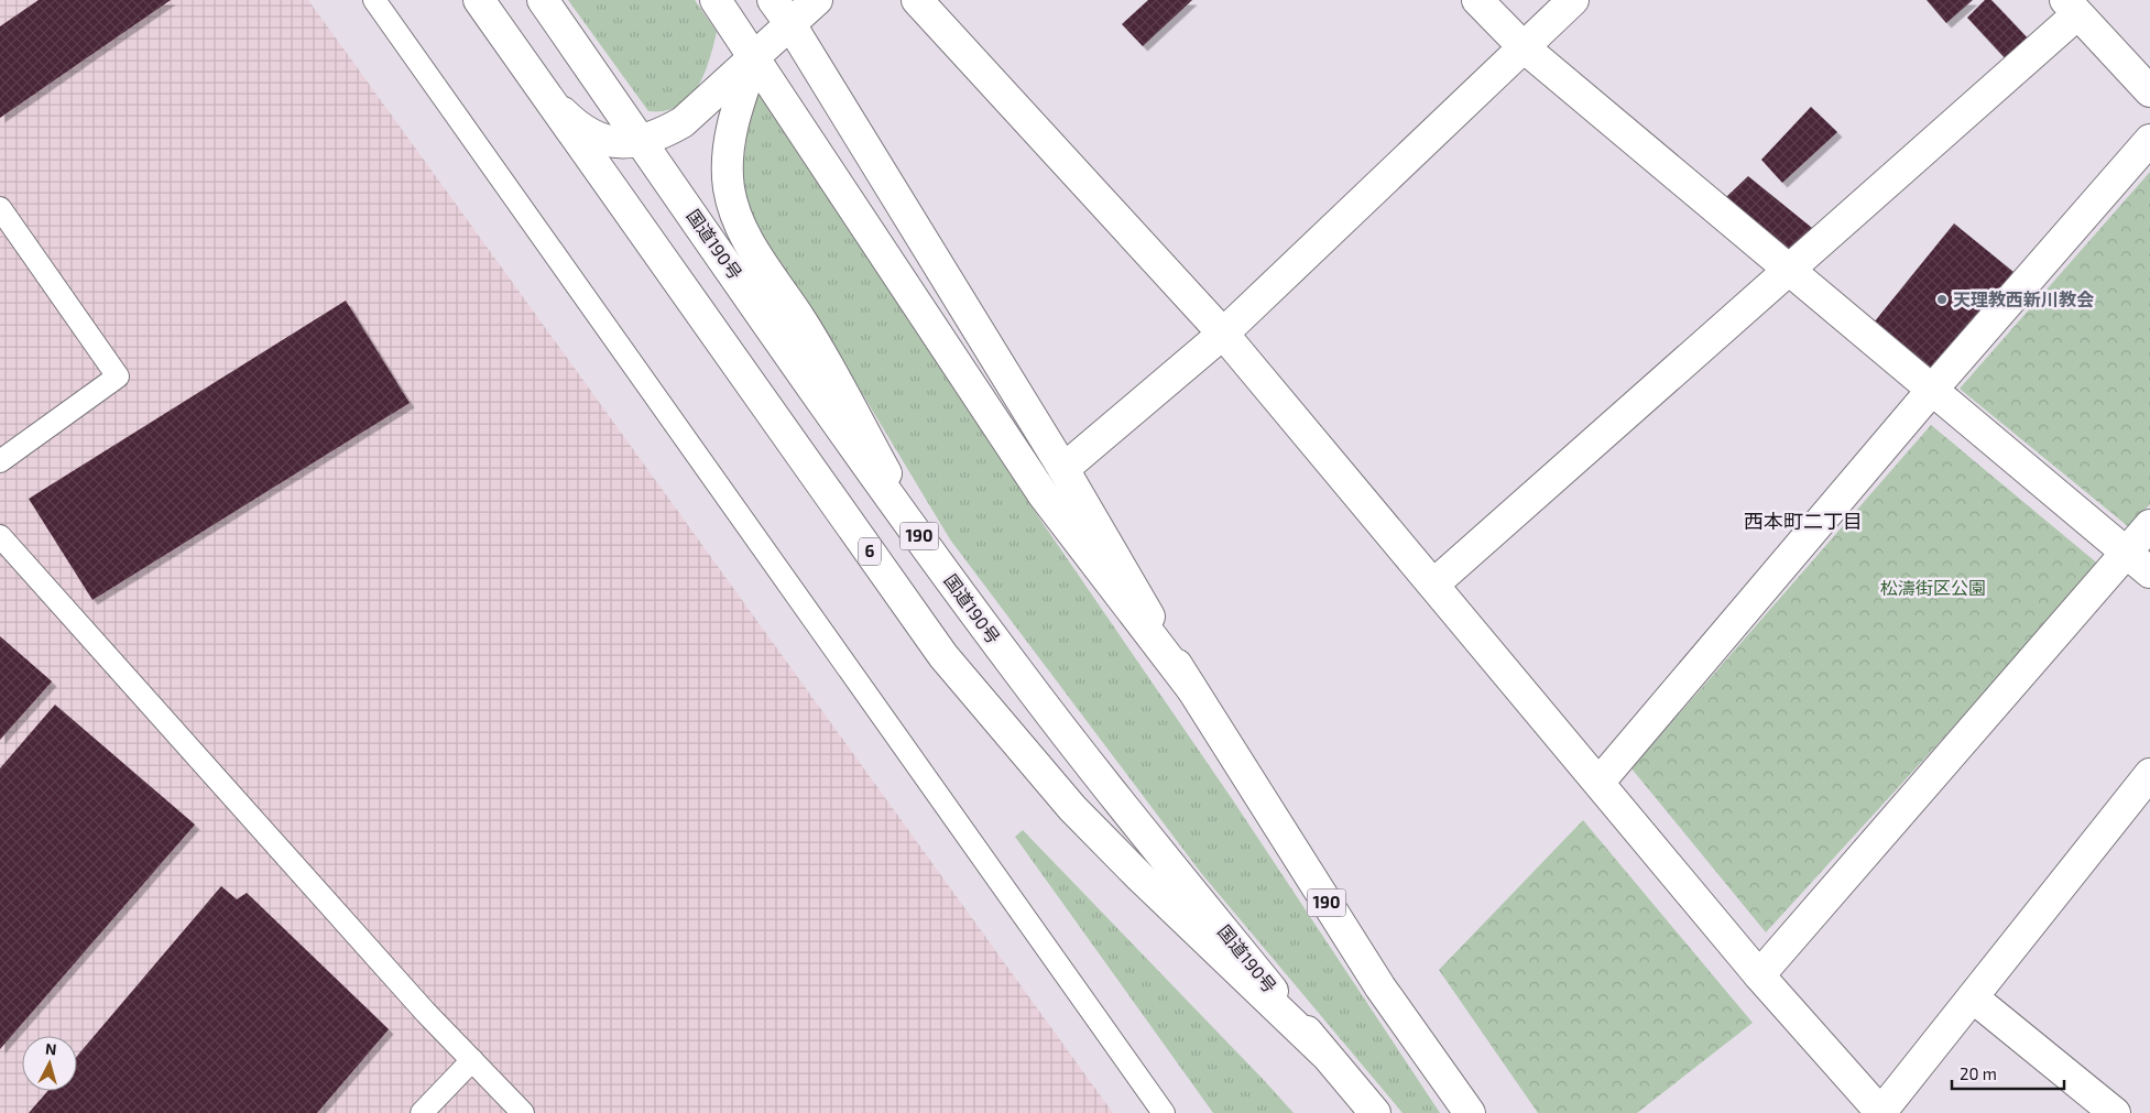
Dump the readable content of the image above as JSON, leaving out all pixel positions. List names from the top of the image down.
{
  "streets": {
    "main road": ["国道190号", "190", "6"]
  },
  "crossings": [
    ["国道190号", "6"]
  ],
  "districts": ["西本町二丁目"],
  "parks": ["松濤街区公園"],
  "places": ["天理教西新川教会"],
  "scale_bar": "20 m",
  "north": "top"
}
